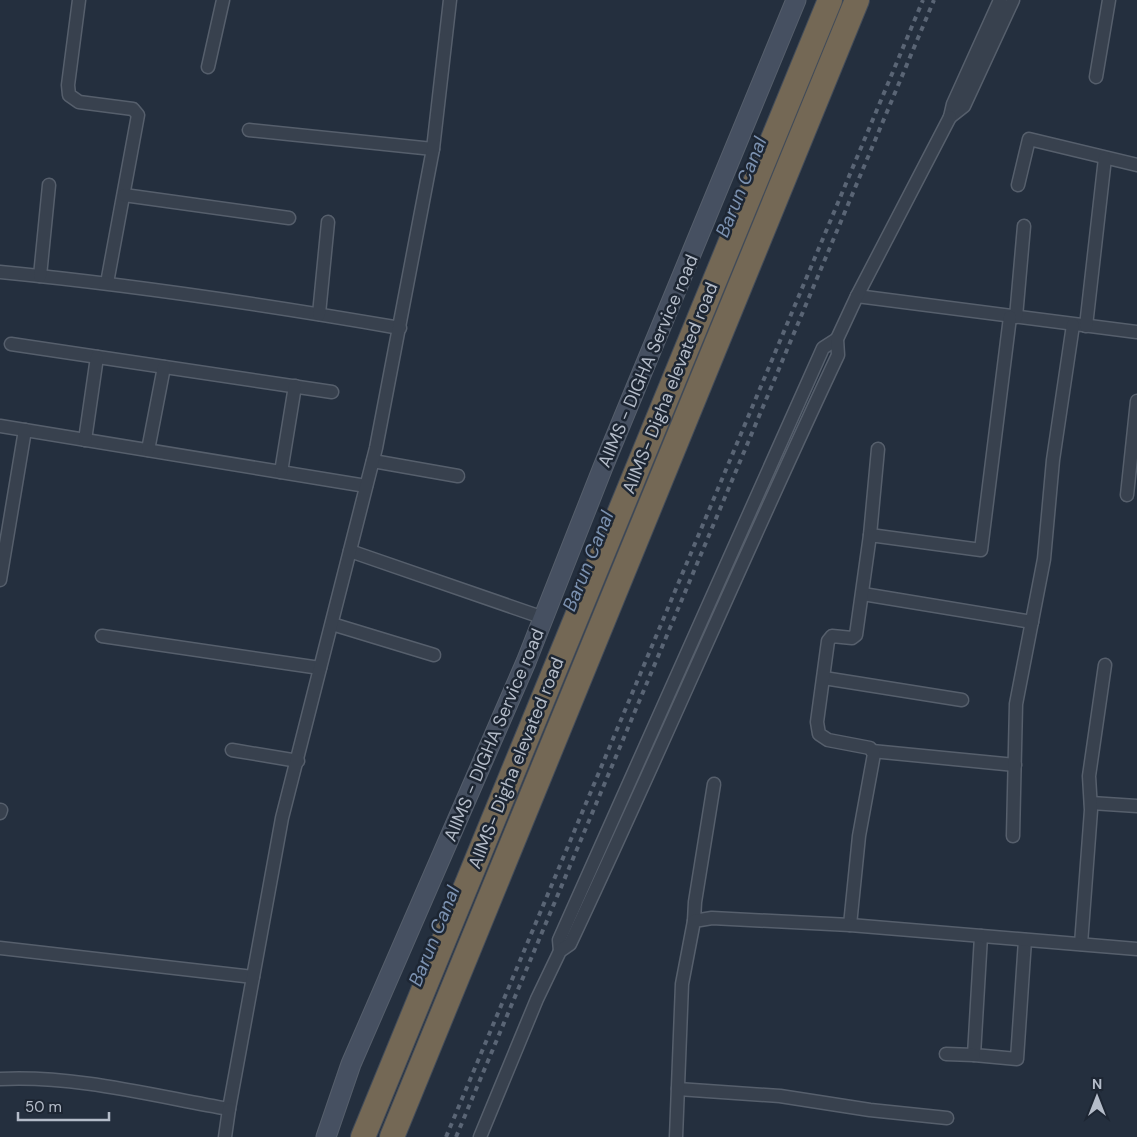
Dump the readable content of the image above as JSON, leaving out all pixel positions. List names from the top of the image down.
{
  "streets": {
    "highway": ["AIIMS- Digha elevated road"],
    "main road": ["AIIMS - DIGHA Service road"]
  },
  "water": ["Barun Canal"],
  "scale_bar": "50 m",
  "north": "top"
}
